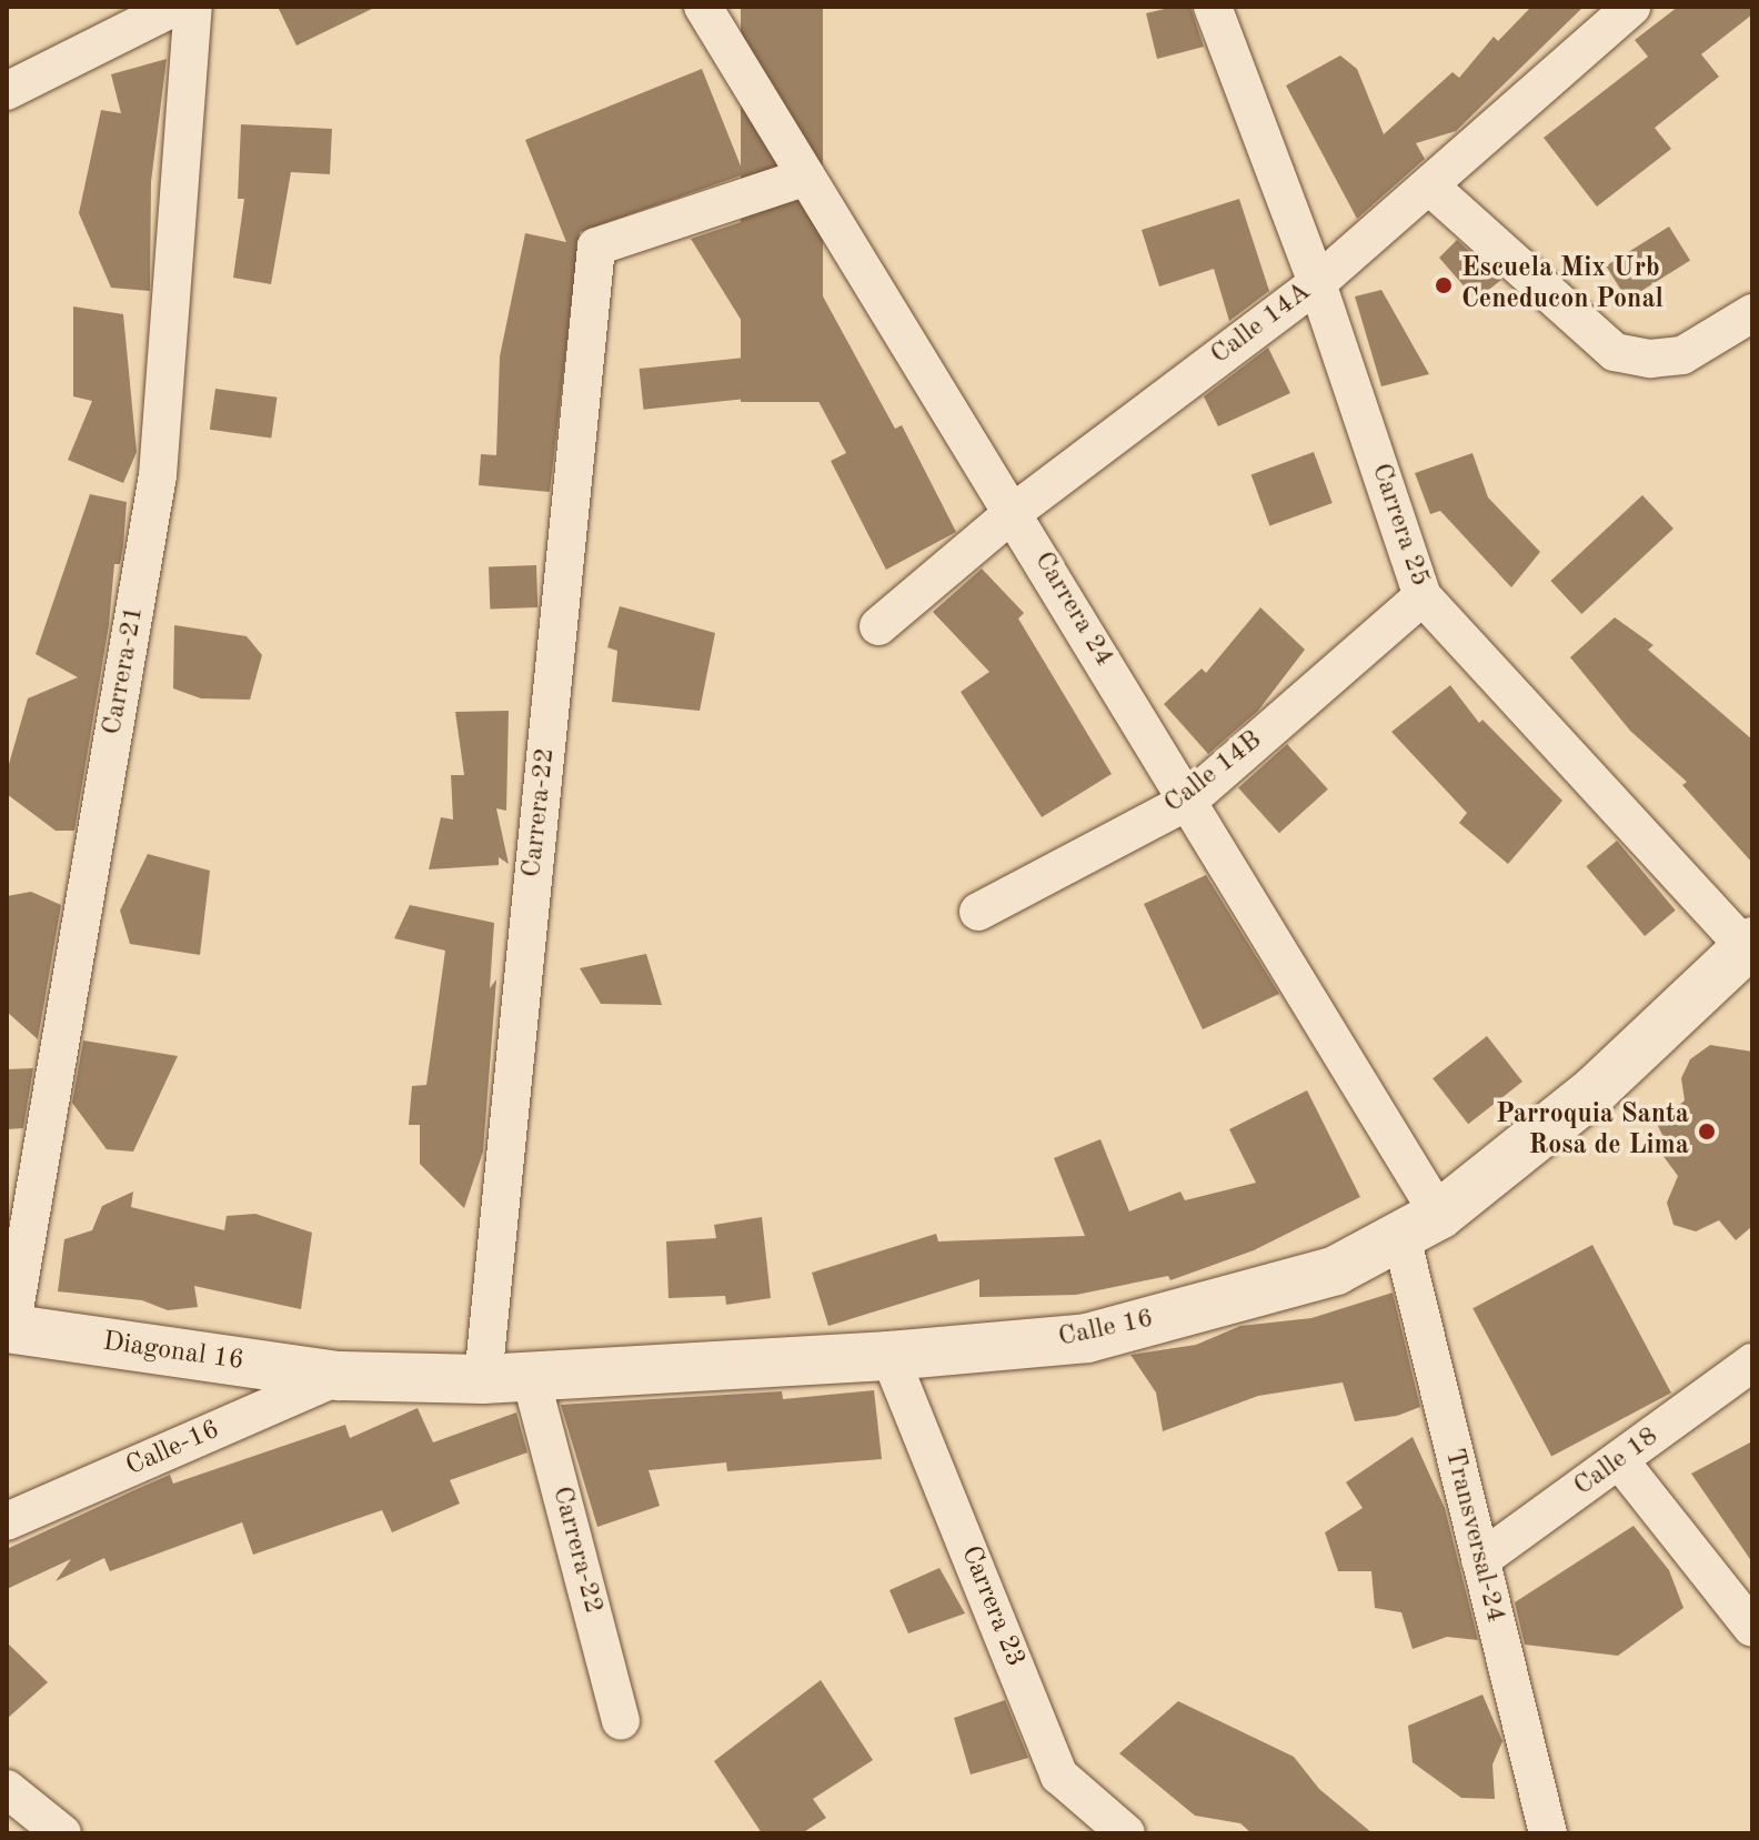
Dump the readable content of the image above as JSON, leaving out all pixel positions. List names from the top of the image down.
{
  "streets": {
    "street": [
      "Calle 14A",
      "Carrera 25",
      "Carrera 24",
      "Carrera-21",
      "Calle 14B",
      "Carrera-22",
      "Calle 16",
      "Diagonal 16",
      "Calle-16",
      "Calle 18",
      "Transversal-24",
      "Carrera 23"
    ]
  },
  "crossings": [
    ["Calle 14A", "Carrera 25"],
    ["Calle 14A", "Carrera 24"],
    ["Carrera 25", "Calle 14B"],
    ["Carrera 25", "Calle 16"],
    ["Carrera 24", "Calle 14B"],
    ["Carrera 24", "Carrera-22"],
    ["Carrera 24", "Calle 16"],
    ["Carrera 24", "Transversal-24"],
    ["Carrera-21", "Diagonal 16"],
    ["Carrera-22", "Calle 16"],
    ["Calle 16", "Diagonal 16"],
    ["Calle 16", "Calle-16"],
    ["Calle 16", "Transversal-24"],
    ["Calle 16", "Carrera 23"],
    ["Diagonal 16", "Calle-16"],
    ["Calle 18", "Transversal-24"]
  ],
  "places": ["Escuela Mix Urb Ceneducon Ponal", "Parroquia Santa Rosa de Lima"]
}
